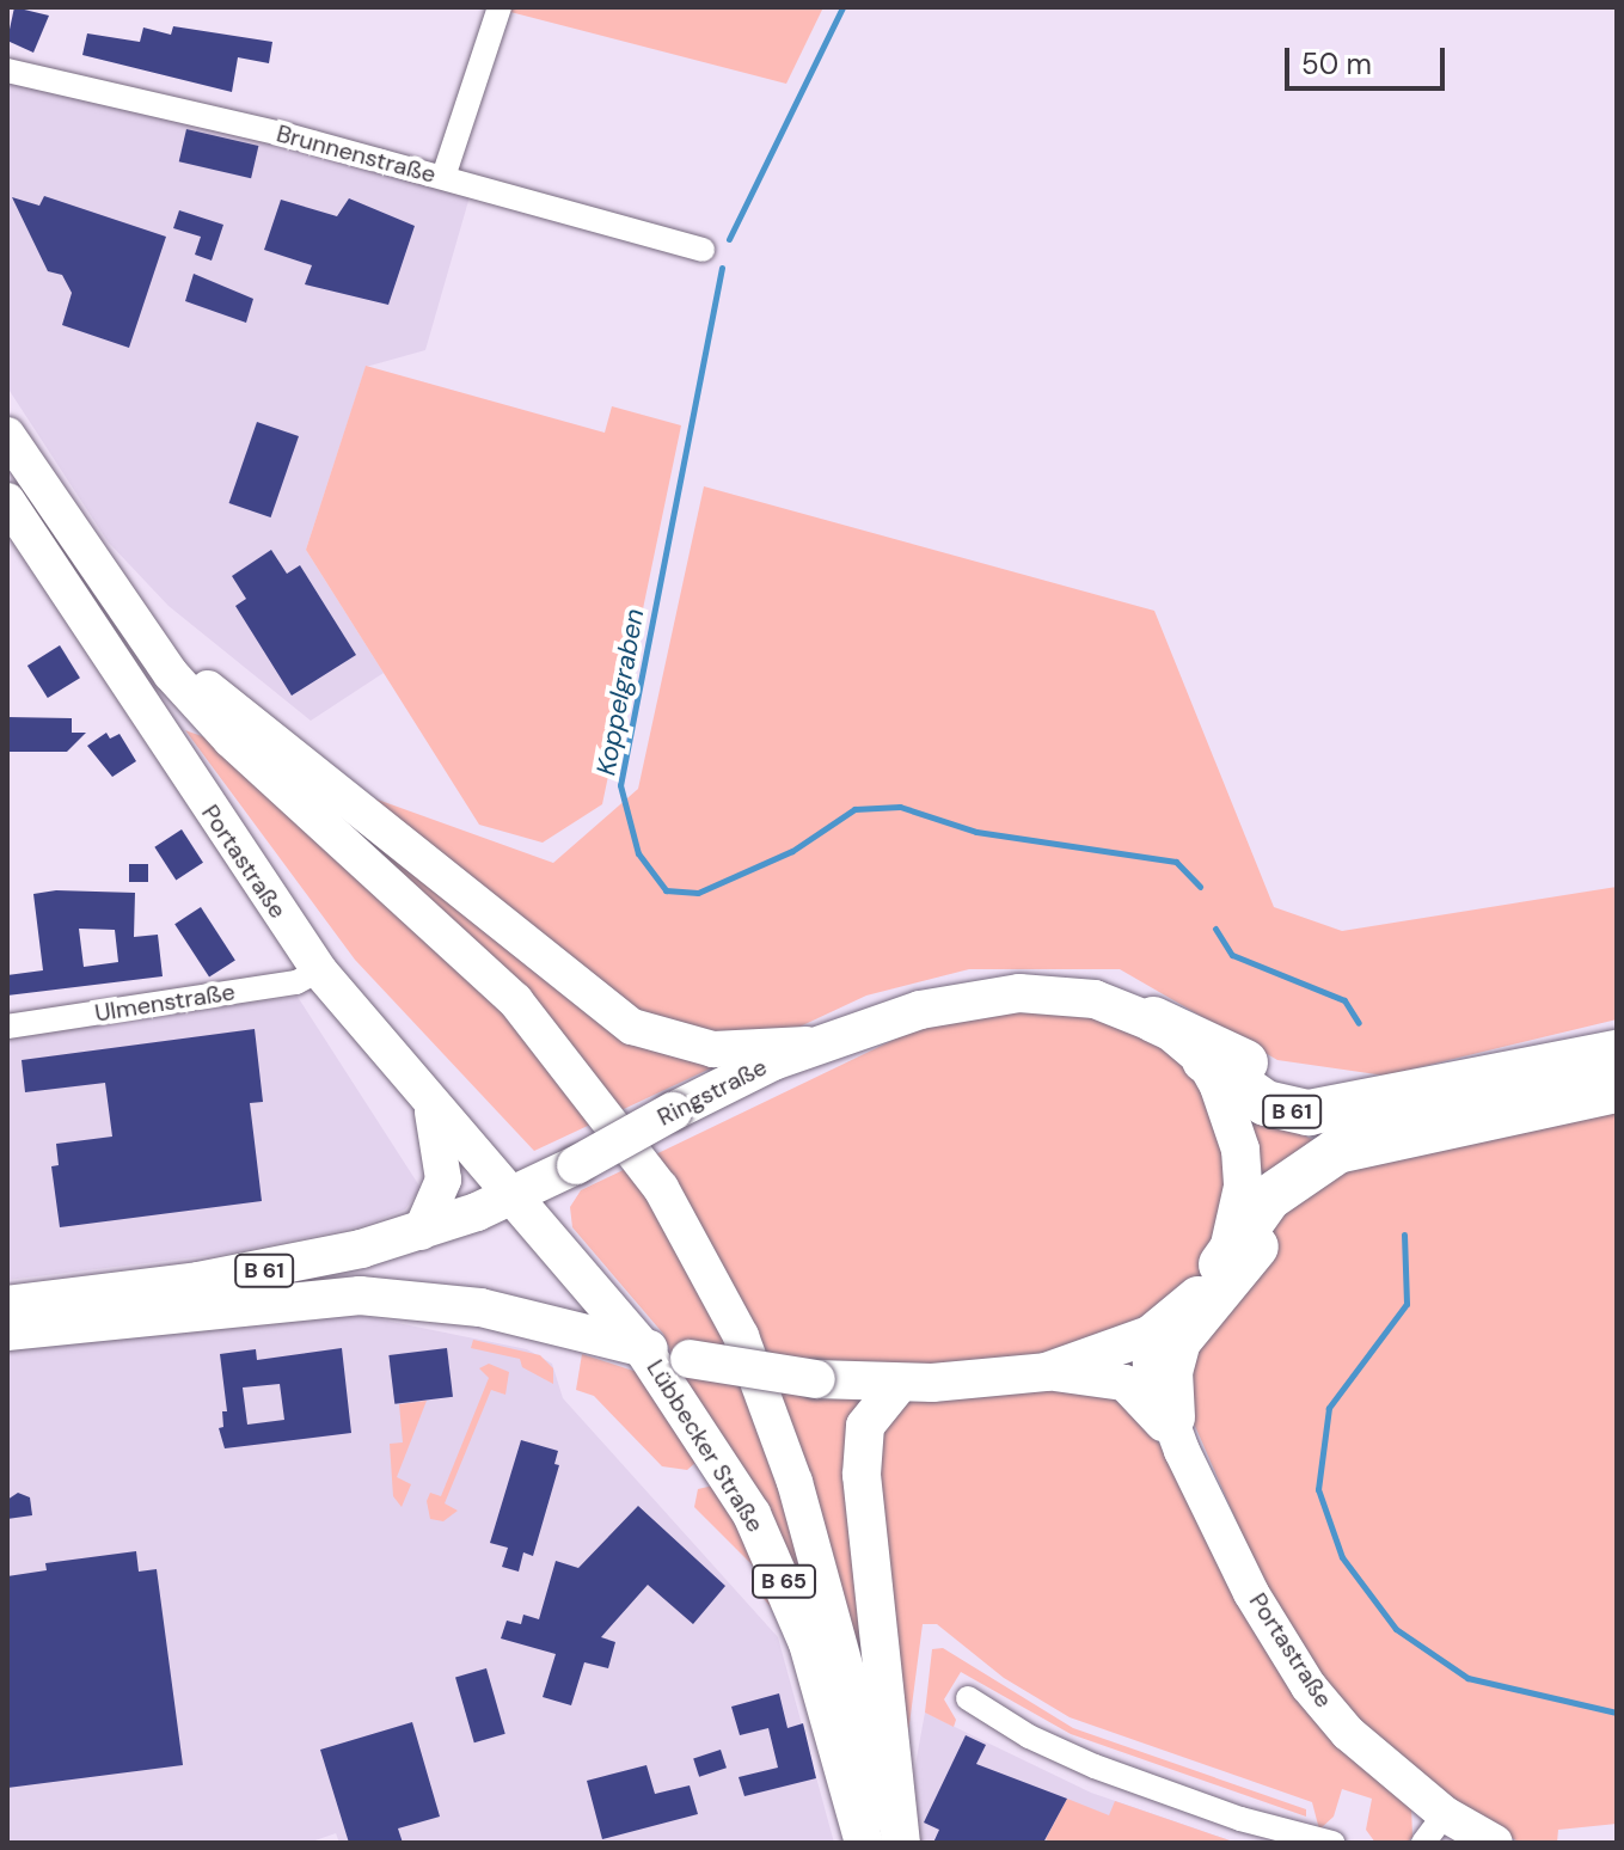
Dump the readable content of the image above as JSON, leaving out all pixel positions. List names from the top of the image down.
{
  "streets": {
    "highway": ["B 61"],
    "main road": [
      "Portastraße",
      "Ringstraße",
      "Lübbecker Straße",
      "B 65"
    ],
    "street": ["Brunnenstraße", "Ulmenstraße"]
  },
  "crossings": [
    ["Portastraße", "Ulmenstraße"],
    ["Portastraße", "Ringstraße"],
    ["Portastraße", "B 61"],
    ["Portastraße", "Lübbecker Straße"],
    ["Ringstraße", "B 61"],
    ["Ringstraße", "Lübbecker Straße"],
    ["B 61", "Lübbecker Straße"]
  ],
  "water": ["Koppelgraben"],
  "scale_bar": "50 m"
}
